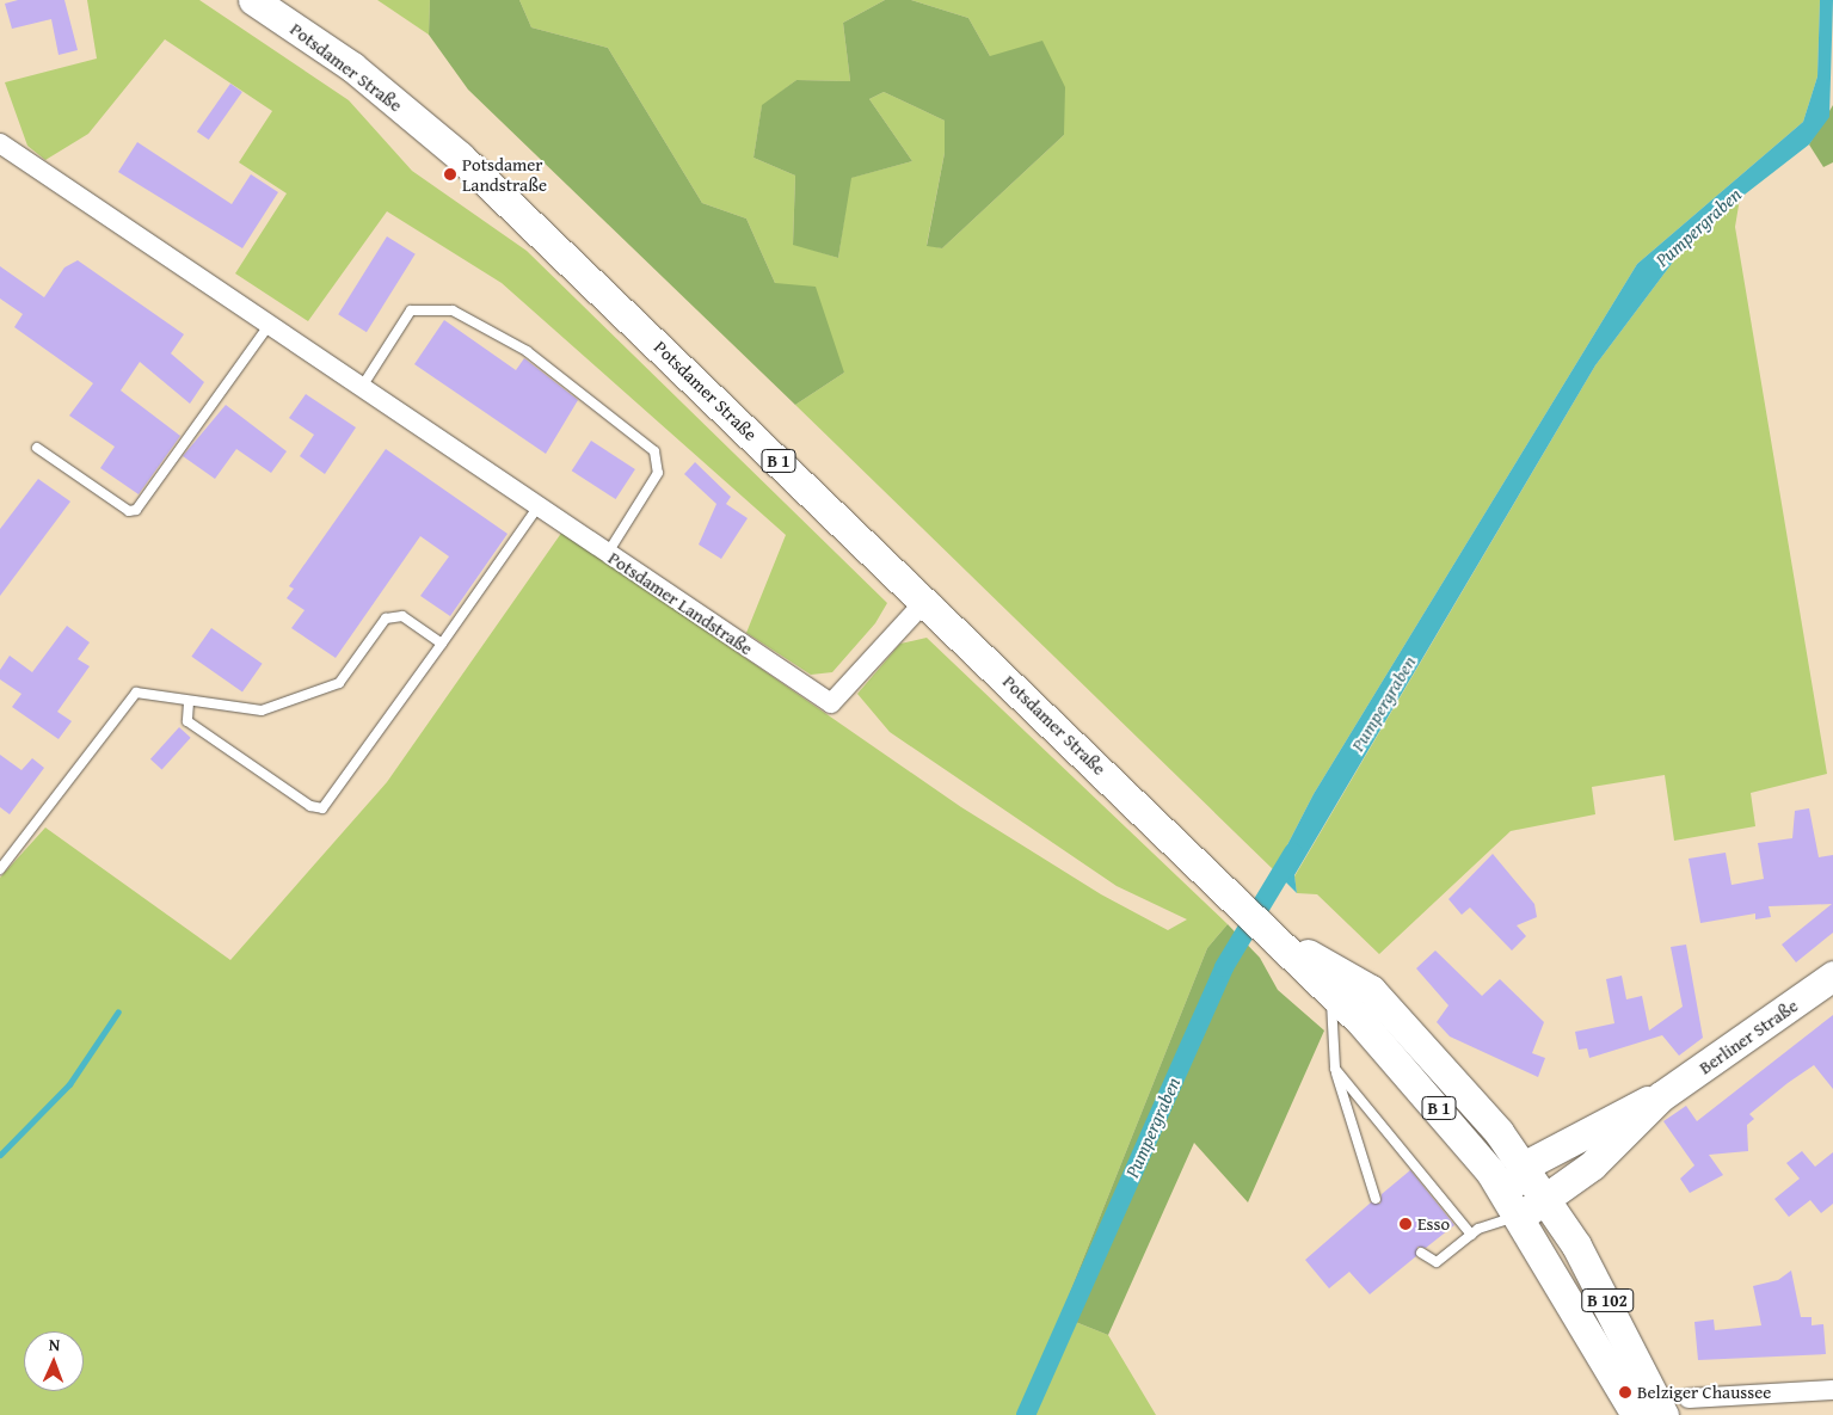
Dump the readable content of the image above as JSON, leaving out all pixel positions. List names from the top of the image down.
{
  "streets": {
    "main road": [
      "Potsdamer Straße",
      "B 1",
      "Berliner Straße",
      "B 102"
    ],
    "street": ["Potsdamer Landstraße"]
  },
  "crossings": [
    ["Potsdamer Straße", "Potsdamer Landstraße"],
    ["Potsdamer Straße", "Berliner Straße"],
    ["Potsdamer Straße", "B 102"],
    ["Berliner Straße", "B 102"]
  ],
  "water": ["Pumpergraben"],
  "places": ["Potsdamer Landstraße", "Esso", "Belziger Chaussee"],
  "north": "top"
}
